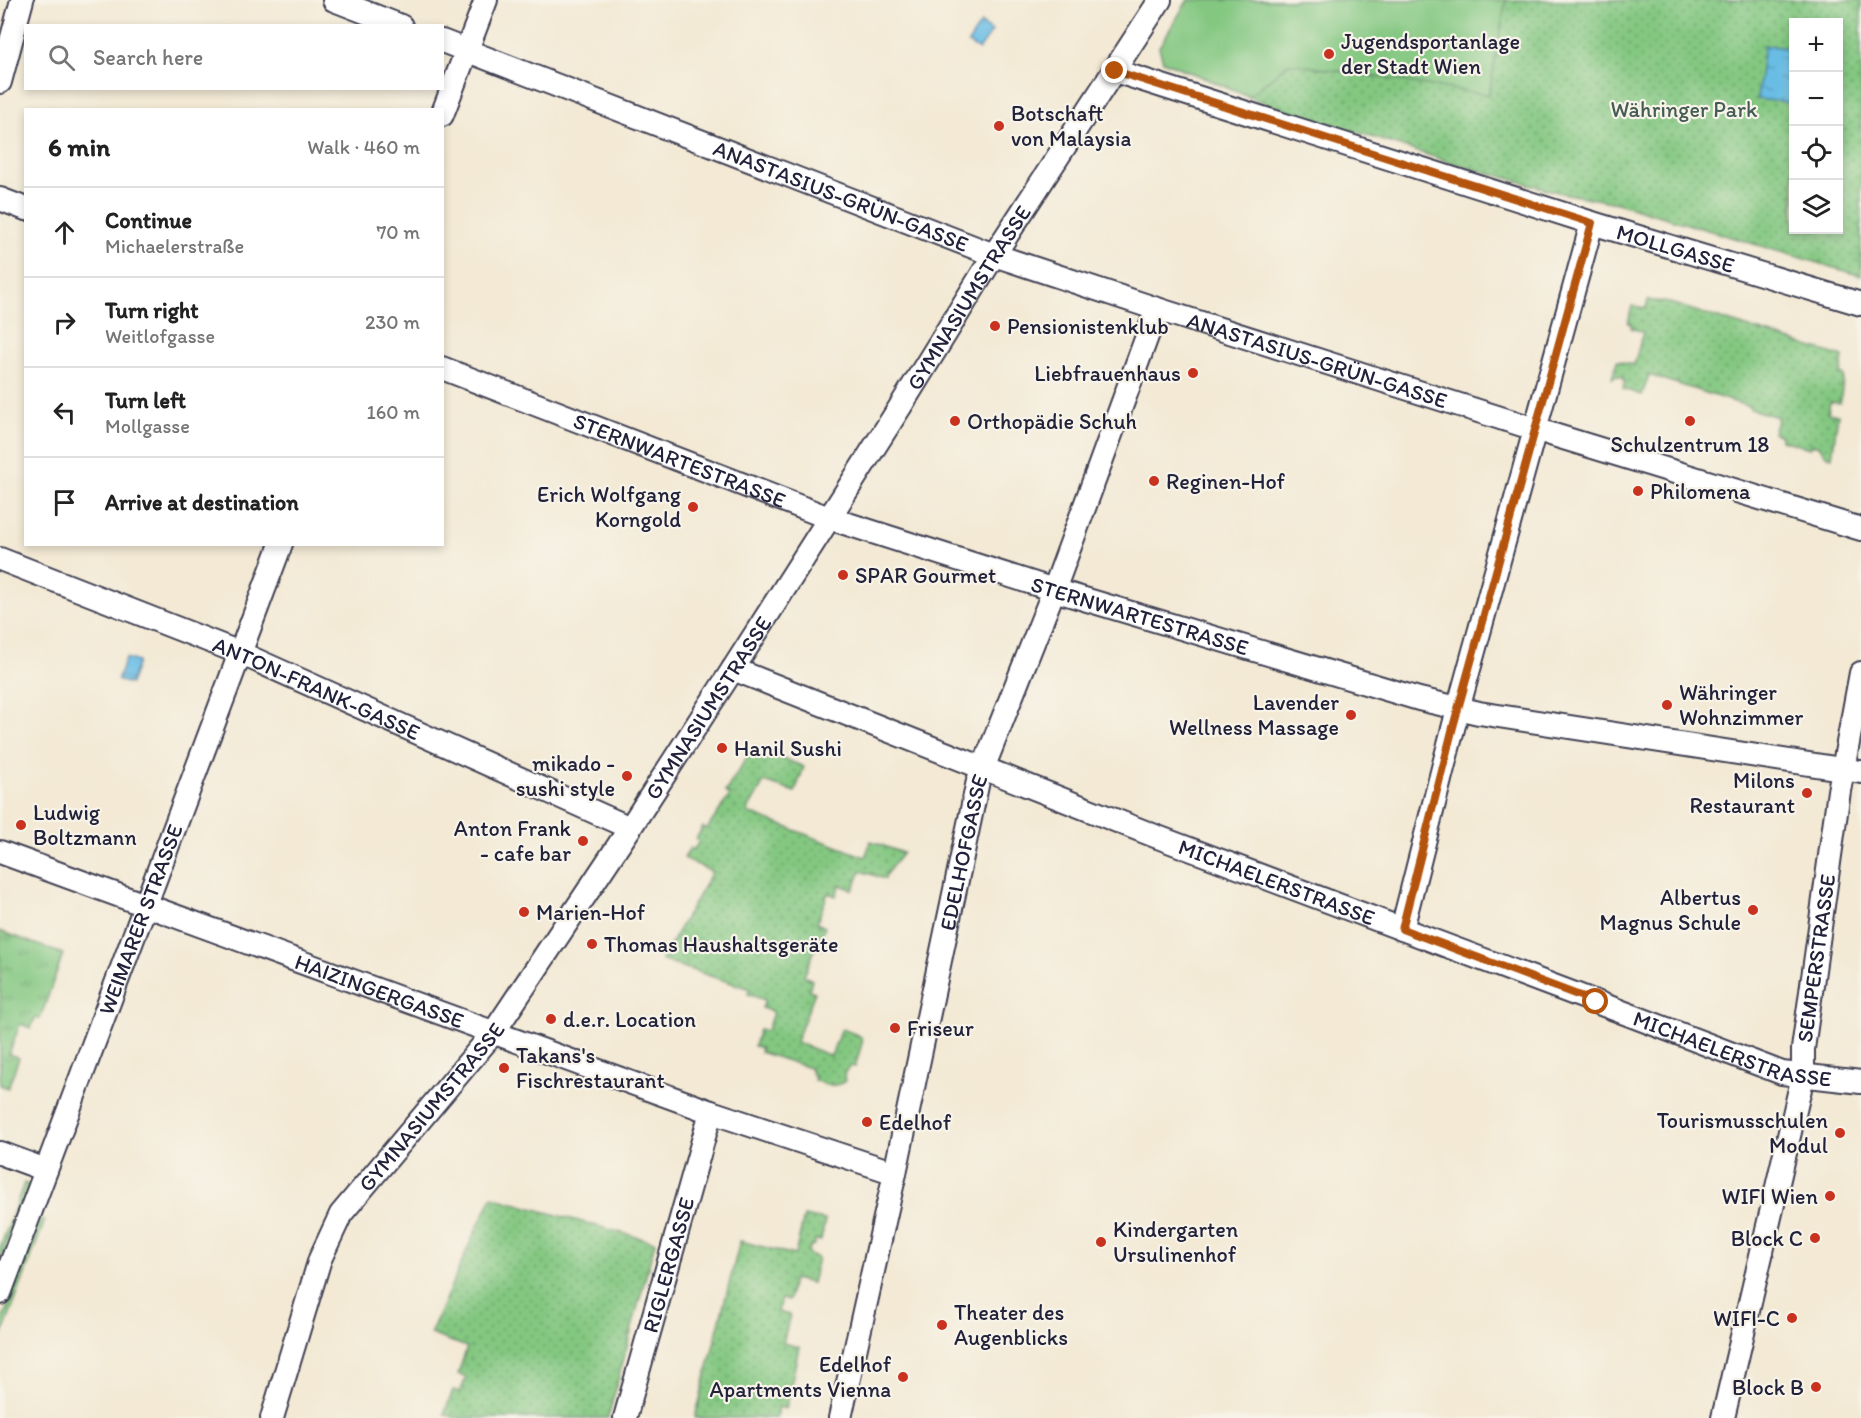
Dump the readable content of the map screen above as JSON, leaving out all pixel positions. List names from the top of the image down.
{
  "streets": {
    "street": [
      "ANASTASIUS-GRÜN-GASSE",
      "MOLLGASSE",
      "GYMNASIUMSTRASSE",
      "STERNWARTESTRASSE",
      "ANTON-FRANK-GASSE",
      "EDELHOFGASSE",
      "MICHAELERSTRASSE",
      "WEIMARER STRASSE",
      "SEMPERSTRASSE",
      "HAIZINGERGASSE",
      "RIGLERGASSE"
    ]
  },
  "crossings": [
    ["ANASTASIUS-GRÜN-GASSE", "GYMNASIUMSTRASSE"],
    ["ANASTASIUS-GRÜN-GASSE", "EDELHOFGASSE"],
    ["MOLLGASSE", "GYMNASIUMSTRASSE"],
    ["GYMNASIUMSTRASSE", "STERNWARTESTRASSE"],
    ["GYMNASIUMSTRASSE", "ANTON-FRANK-GASSE"],
    ["GYMNASIUMSTRASSE", "MICHAELERSTRASSE"],
    ["GYMNASIUMSTRASSE", "HAIZINGERGASSE"],
    ["STERNWARTESTRASSE", "EDELHOFGASSE"],
    ["STERNWARTESTRASSE", "SEMPERSTRASSE"],
    ["ANTON-FRANK-GASSE", "WEIMARER STRASSE"],
    ["EDELHOFGASSE", "MICHAELERSTRASSE"],
    ["EDELHOFGASSE", "HAIZINGERGASSE"],
    ["MICHAELERSTRASSE", "SEMPERSTRASSE"],
    ["WEIMARER STRASSE", "HAIZINGERGASSE"],
    ["HAIZINGERGASSE", "RIGLERGASSE"]
  ],
  "parks": ["Währinger Park"],
  "places": [
    "Jugendsportanlage der Stadt Wien",
    "Botschaft von Malaysia",
    "Pensionistenklub",
    "Liebfrauenhaus",
    "Orthopädie Schuh",
    "Schulzentrum 18",
    "Reginen-Hof",
    "Philomena",
    "Erich Wolfgang Korngold",
    "SPAR Gourmet",
    "Währinger Wohnzimmer",
    "Lavender Wellness Massage",
    "Hanil Sushi",
    "mikado - sushi style",
    "Milons Restaurant",
    "Ludwig Boltzmann",
    "Anton Frank - cafe bar",
    "Albertus Magnus Schule",
    "Marien-Hof",
    "Thomas Haushaltsgeräte",
    "d.e.r. Location",
    "Friseur",
    "Takans's Fischrestaurant",
    "Edelhof",
    "Tourismusschulen Modul",
    "WIFI Wien",
    "Block C",
    "Kindergarten Ursulinenhof",
    "WIFI-C",
    "Theater des Augenblicks",
    "Edelhof Apartments Vienna",
    "Block B"
  ],
  "page": {
    "map_buttons": ["+", "−"],
    "search": "Search here",
    "heading": ["6 min", "Walk · 460 m"],
    "list": [
      ["Continue", "Michaelerstraße", "70 m"],
      ["Turn right", "Weitlofgasse", "230 m"],
      ["Turn left", "Mollgasse", "160 m"],
      "Arrive at destination"
    ]
  }
}
